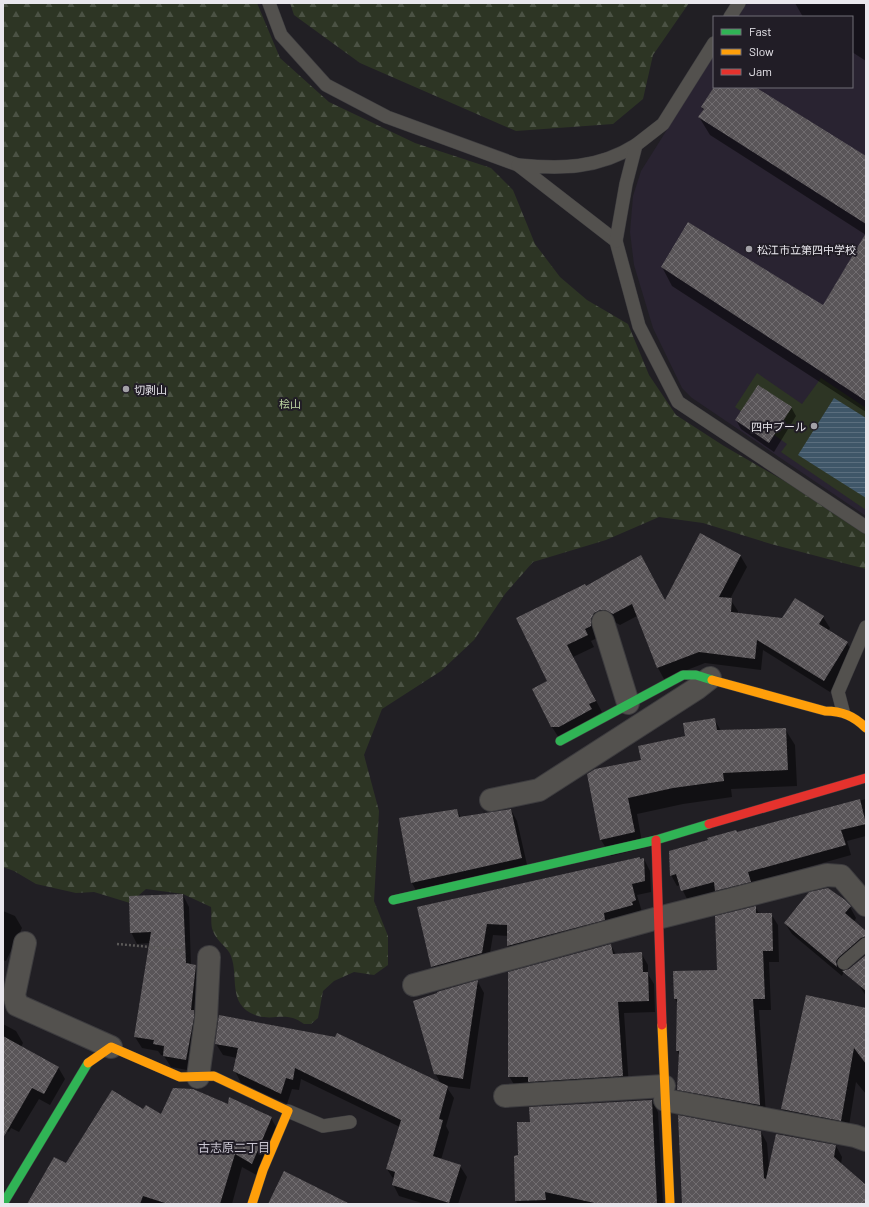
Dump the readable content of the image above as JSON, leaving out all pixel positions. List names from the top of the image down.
{
  "districts": ["古志原二丁目"],
  "parks": ["桧山"],
  "places": ["松江市立第四中学校", "切剥山", "四中プール"],
  "legend": ["Fast", "Slow", "Jam"]
}
